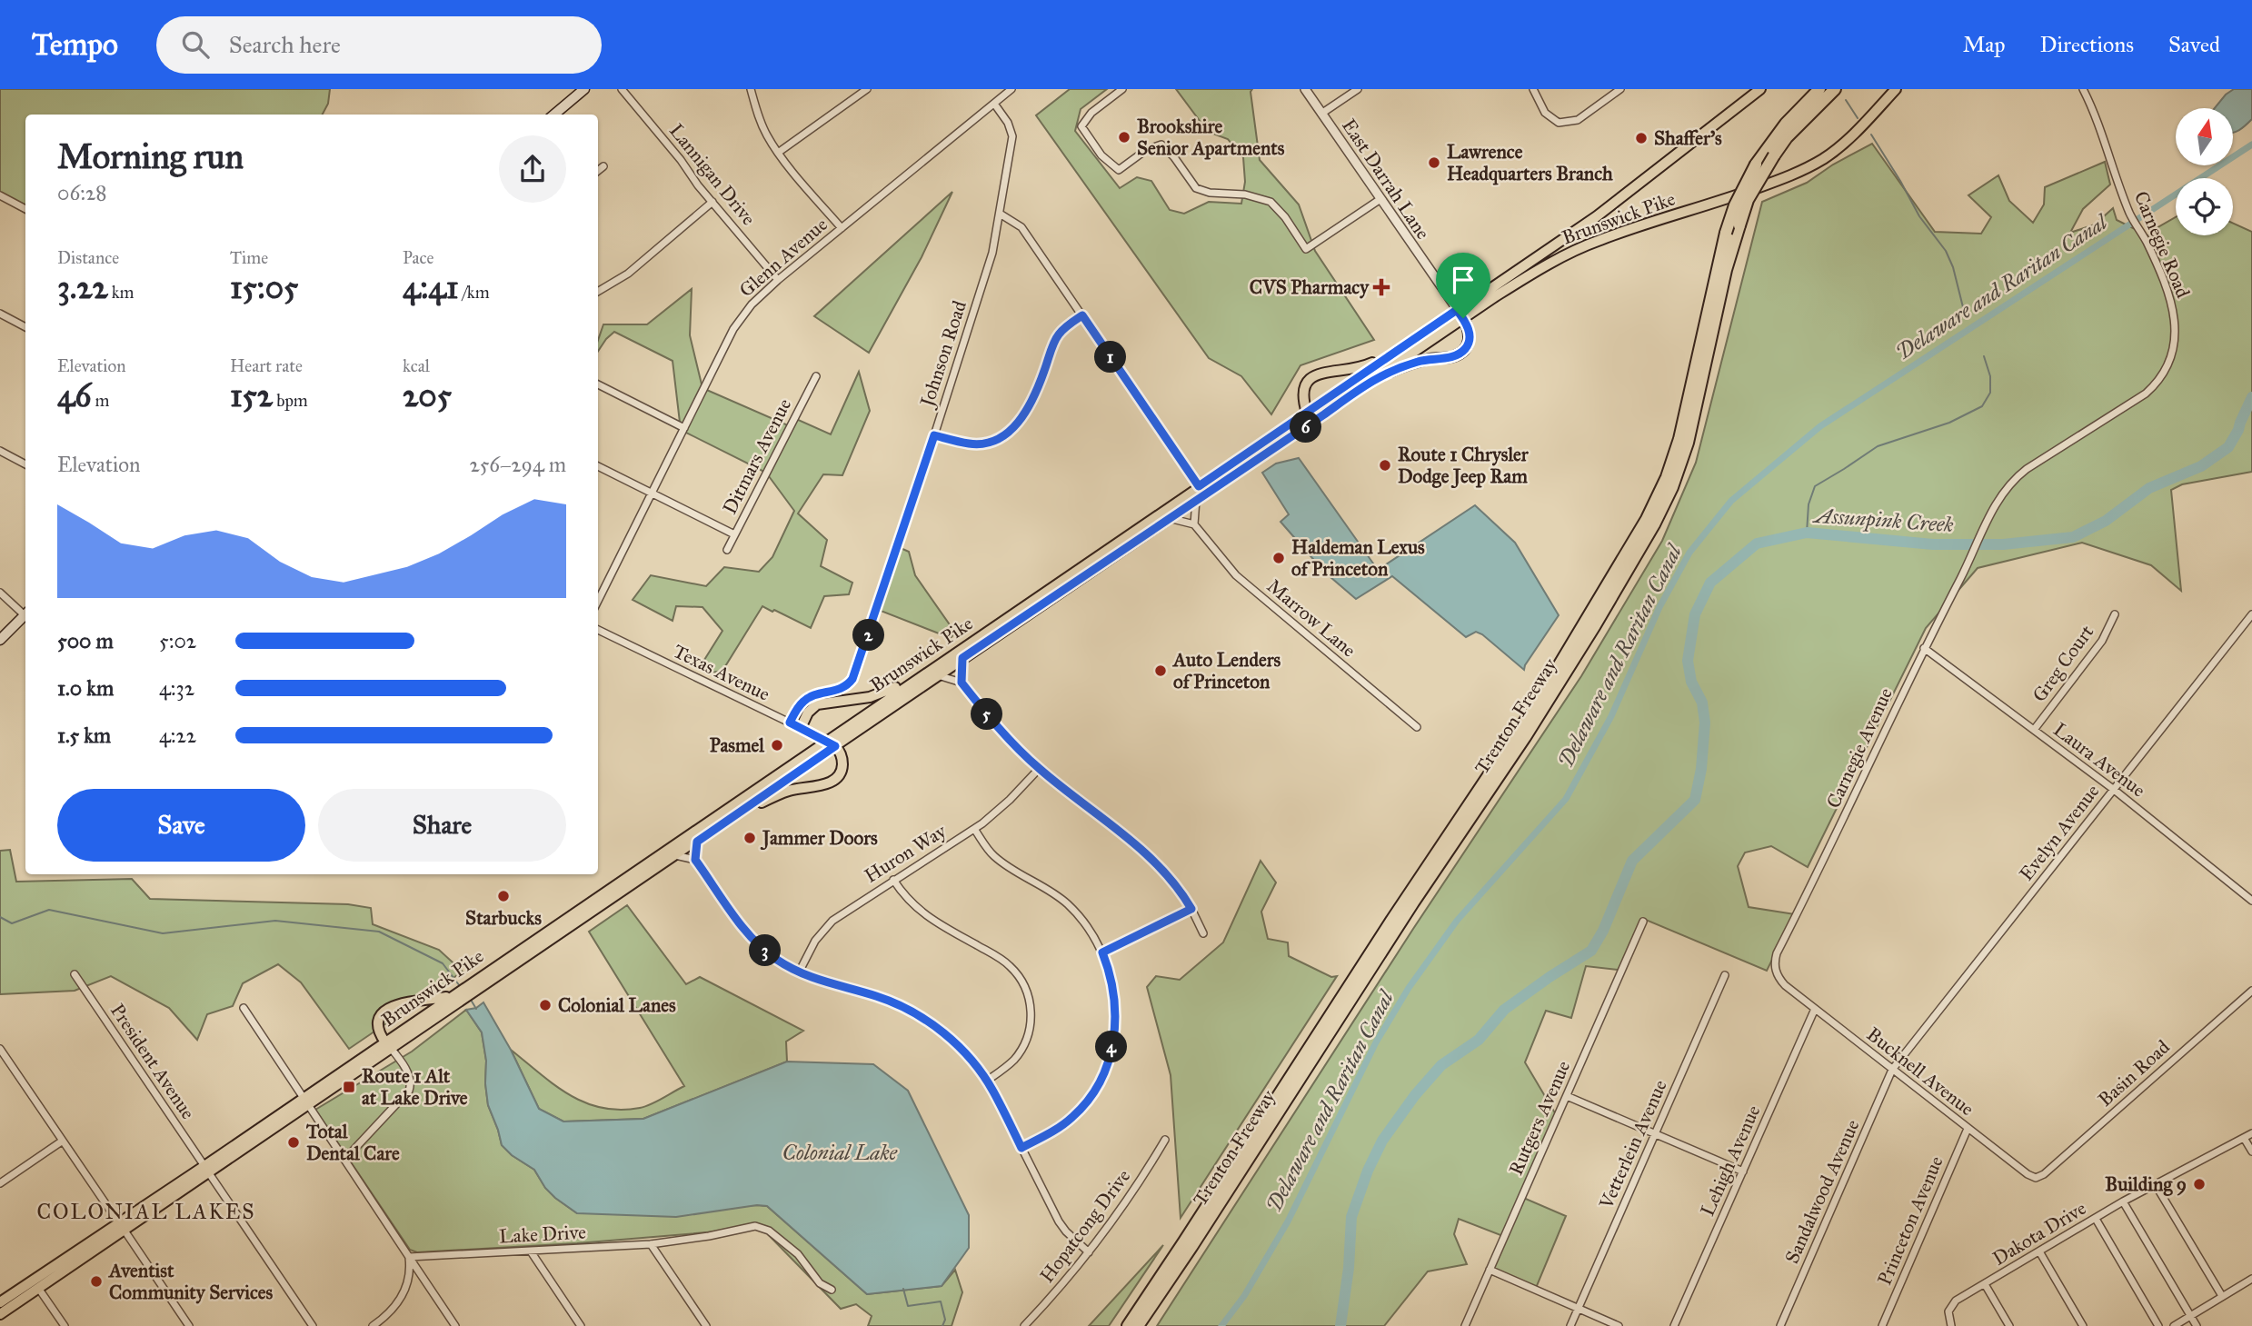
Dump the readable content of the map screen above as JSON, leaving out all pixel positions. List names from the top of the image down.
{
  "streets": {
    "highway": ["Trenton Freeway"],
    "main road": ["Brunswick Pike"],
    "street": [
      "Lannigan Drive",
      "East Darrah Lane",
      "Carnegie Road",
      "Glenn Avenue",
      "Johnson Road",
      "Ditmars Avenue",
      "Marrow Lane",
      "Greg Court",
      "Texas Avenue",
      "Carnegie Avenue",
      "Laura Avenue",
      "Evelyn Avenue",
      "Huron Way",
      "President Avenue",
      "Bucknell Avenue",
      "Basin Road",
      "Rutgers Avenue",
      "Vetterlein Avenue",
      "Lehigh Avenue",
      "Sandalwood Avenue",
      "Princeton Avenue",
      "Hopatcong Drive",
      "Dakota Drive",
      "Lake Drive"
    ]
  },
  "crossings": [
    ["Lannigan Drive", "Glenn Avenue"],
    ["East Darrah Lane", "Brunswick Pike"],
    ["Brunswick Pike", "Texas Avenue"],
    ["Brunswick Pike", "President Avenue"],
    ["Carnegie Road", "Carnegie Avenue"],
    ["Glenn Avenue", "Johnson Road"],
    ["Johnson Road", "Texas Avenue"],
    ["Greg Court", "Laura Avenue"],
    ["Carnegie Avenue", "Laura Avenue"],
    ["Carnegie Avenue", "Bucknell Avenue"],
    ["Laura Avenue", "Evelyn Avenue"],
    ["Evelyn Avenue", "Bucknell Avenue"],
    ["Evelyn Avenue", "Sandalwood Avenue"],
    ["Bucknell Avenue", "Basin Road"],
    ["Bucknell Avenue", "Lehigh Avenue"],
    ["Bucknell Avenue", "Sandalwood Avenue"],
    ["Bucknell Avenue", "Princeton Avenue"]
  ],
  "districts": ["COLONIAL LAKES"],
  "water": ["Delaware and Raritan Canal", "Assunpink Creek", "Colonial Lake"],
  "places": {
    "other": [
      "Brookshire Senior Apartments",
      "Shaffer's",
      "Lawrence Headquarters Branch",
      "Route 1 Chrysler Dodge Jeep Ram",
      "Haldeman Lexus of Princeton",
      "Auto Lenders of Princeton",
      "Pasmel",
      "Jammer Doors",
      "Starbucks",
      "Colonial Lanes",
      "Total Dental Care",
      "Building 9",
      "Aventist Community Services"
    ],
    "health": ["CVS Pharmacy"],
    "transit": ["Route 1 Alt at Lake Drive"]
  },
  "north": "top",
  "page": {
    "header": "Tempo",
    "search": "Search here",
    "nav": ["Map", "Directions", "Saved"],
    "heading": ["Morning run", "06:28"],
    "stats": [
      ["Distance", "3.22 km"],
      ["Time", "15:05"],
      ["Pace", "4:41 /km"],
      ["Elevation", "46 m"],
      ["Heart rate", "152 bpm"],
      ["kcal", "205"]
    ],
    "pins": [
      "1",
      "6",
      "2",
      "5",
      "3",
      "4"
    ],
    "chart": ["Elevation", "256–294 m"],
    "list": [
      {
        "name": "500 m",
        "note": "5:02"
      },
      {
        "name": "1.0 km",
        "note": "4:32"
      },
      {
        "name": "1.5 km",
        "note": "4:22"
      }
    ],
    "buttons": ["Save", "Share"]
  }
}
